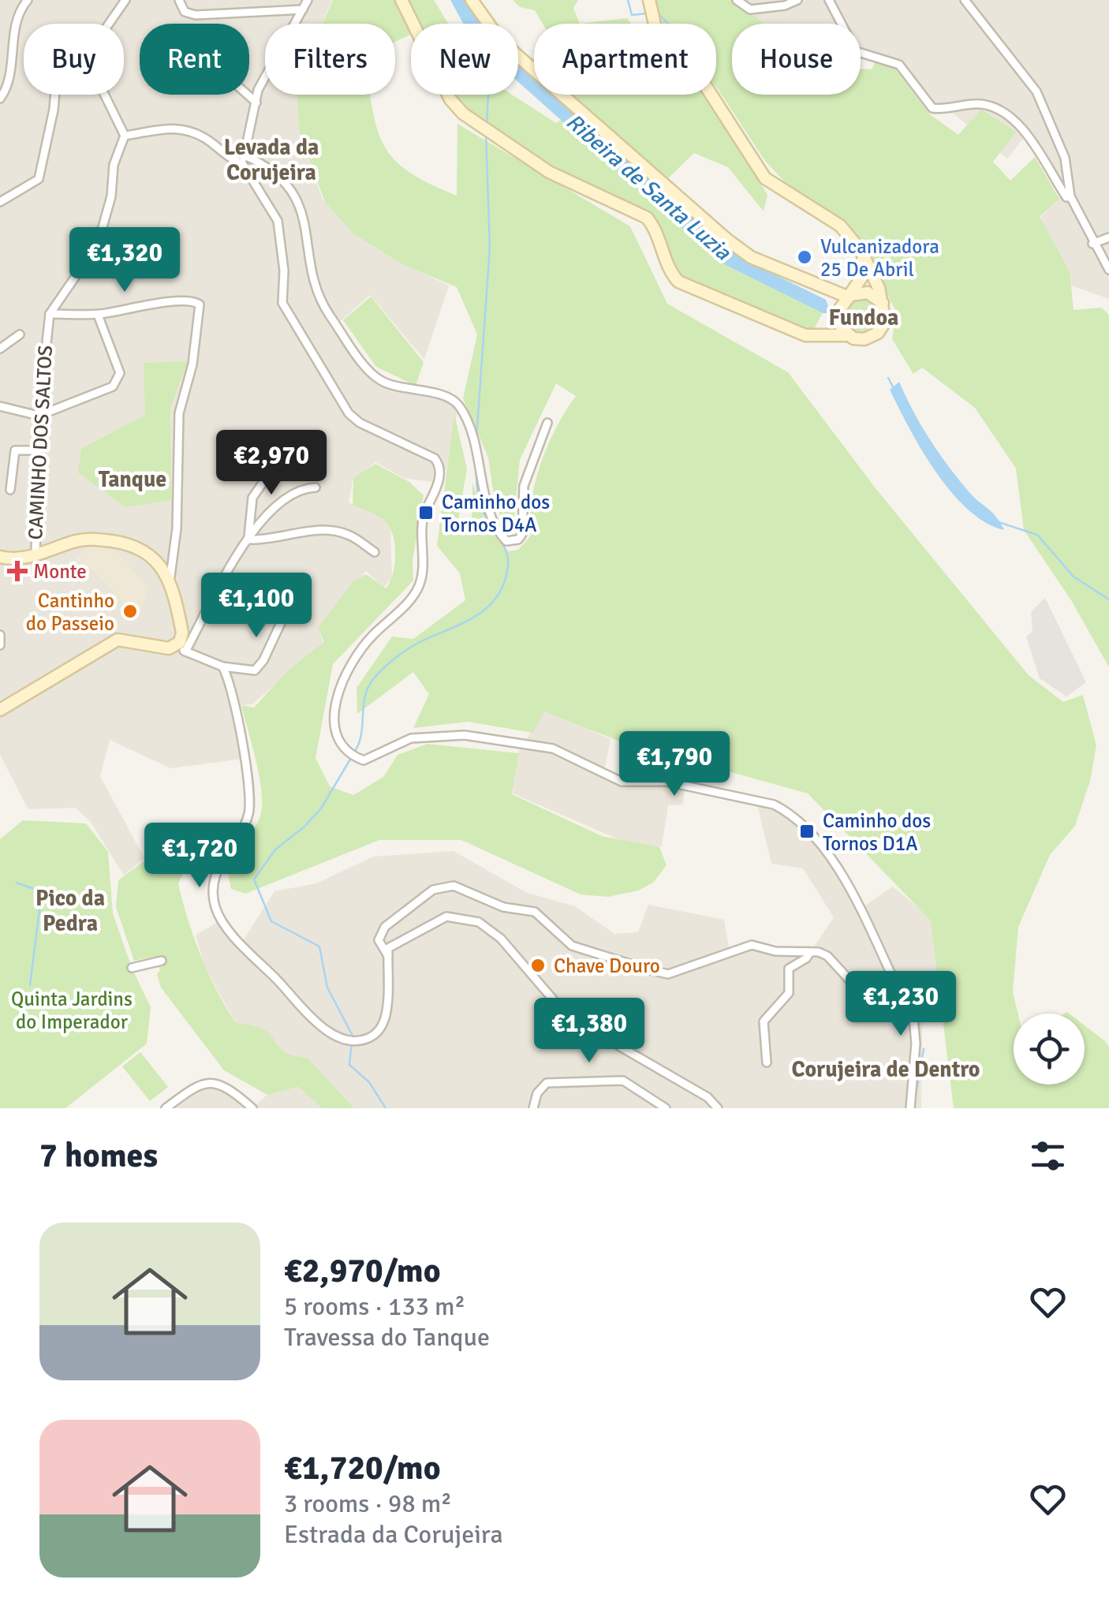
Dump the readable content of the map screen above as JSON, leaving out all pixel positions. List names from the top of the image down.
{
  "streets": {
    "street": ["CAMINHO DOS SALTOS"]
  },
  "districts": [
    "Levada da Corujeira",
    "Fundoa",
    "Tanque",
    "Pico da Pedra",
    "Corujeira de Dentro"
  ],
  "water": ["Ribeira de Santa Luzia"],
  "parks": ["Quinta Jardins do Imperador"],
  "places": {
    "other": ["Vulcanizadora 25 De Abril", "Cantinho do Passeio", "Chave Douro"],
    "transit": ["Caminho dos Tornos D4A", "Caminho dos Tornos D1A"],
    "health": ["Monte"]
  },
  "page": {
    "chip": [
      "Buy",
      "Rent",
      "Filters",
      "New",
      "Apartment",
      "House"
    ],
    "price": [
      "€1,320",
      "€2,970",
      "€1,100",
      "€1,790",
      "€1,720",
      "€1,230",
      "€1,380"
    ],
    "heading": "7 homes",
    "list": [
      {
        "name": "€2,970/mo",
        "note": "5 rooms · 133 m² · Travessa do Tanque"
      },
      {
        "name": "€1,720/mo",
        "note": "3 rooms · 98 m² · Estrada da Corujeira"
      }
    ]
  }
}
